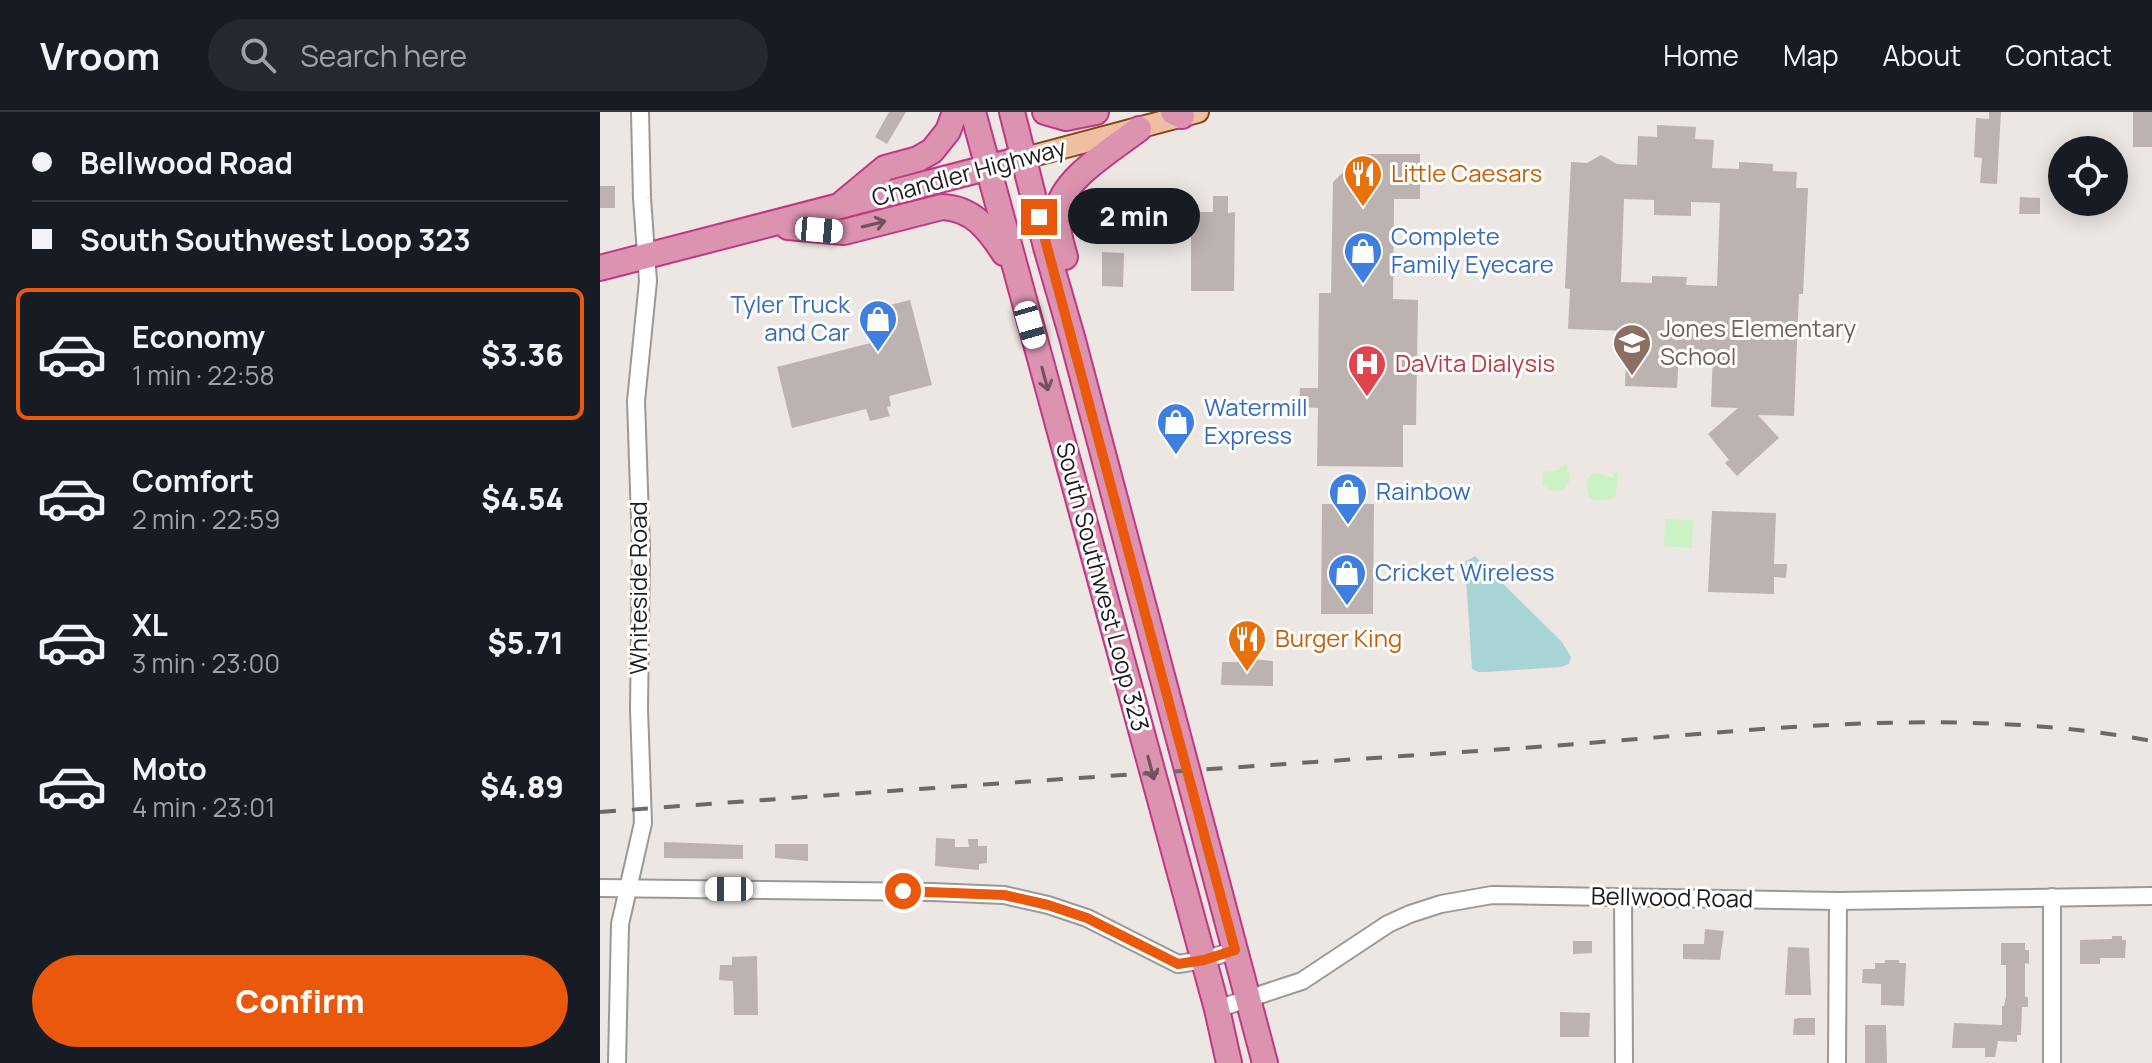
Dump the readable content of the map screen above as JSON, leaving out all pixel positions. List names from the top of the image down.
{
  "streets": {
    "highway": ["Chandler Highway", "South Southwest Loop 323"],
    "street": ["Whiteside Road", "Bellwood Road"]
  },
  "crossings": [
    ["Chandler Highway", "South Southwest Loop 323"],
    ["Chandler Highway", "Whiteside Road"],
    ["South Southwest Loop 323", "Bellwood Road"]
  ],
  "places": {
    "restaurant": ["Little Caesars", "Burger King"],
    "shop": [
      "Complete Family Eyecare",
      "Tyler Truck and Car",
      "Watermill Express",
      "Rainbow",
      "Cricket Wireless"
    ],
    "school or university": ["Jones Elementary School"],
    "hospital": ["DaVita Dialysis"]
  },
  "page": {
    "header": "Vroom",
    "search": "Search here",
    "nav": [
      "Home",
      "Map",
      "About",
      "Contact"
    ],
    "banner": ["Bellwood Road", "South Southwest Loop 323"],
    "bubble": "2 min",
    "list": [
      {
        "name": "Economy",
        "note": "1 min · 22:58",
        "value": "$3.36"
      },
      {
        "name": "Comfort",
        "note": "2 min · 22:59",
        "value": "$4.54"
      },
      {
        "name": "XL",
        "note": "3 min · 23:00",
        "value": "$5.71"
      },
      {
        "name": "Moto",
        "note": "4 min · 23:01",
        "value": "$4.89"
      }
    ],
    "buttons": "Confirm"
  }
}
